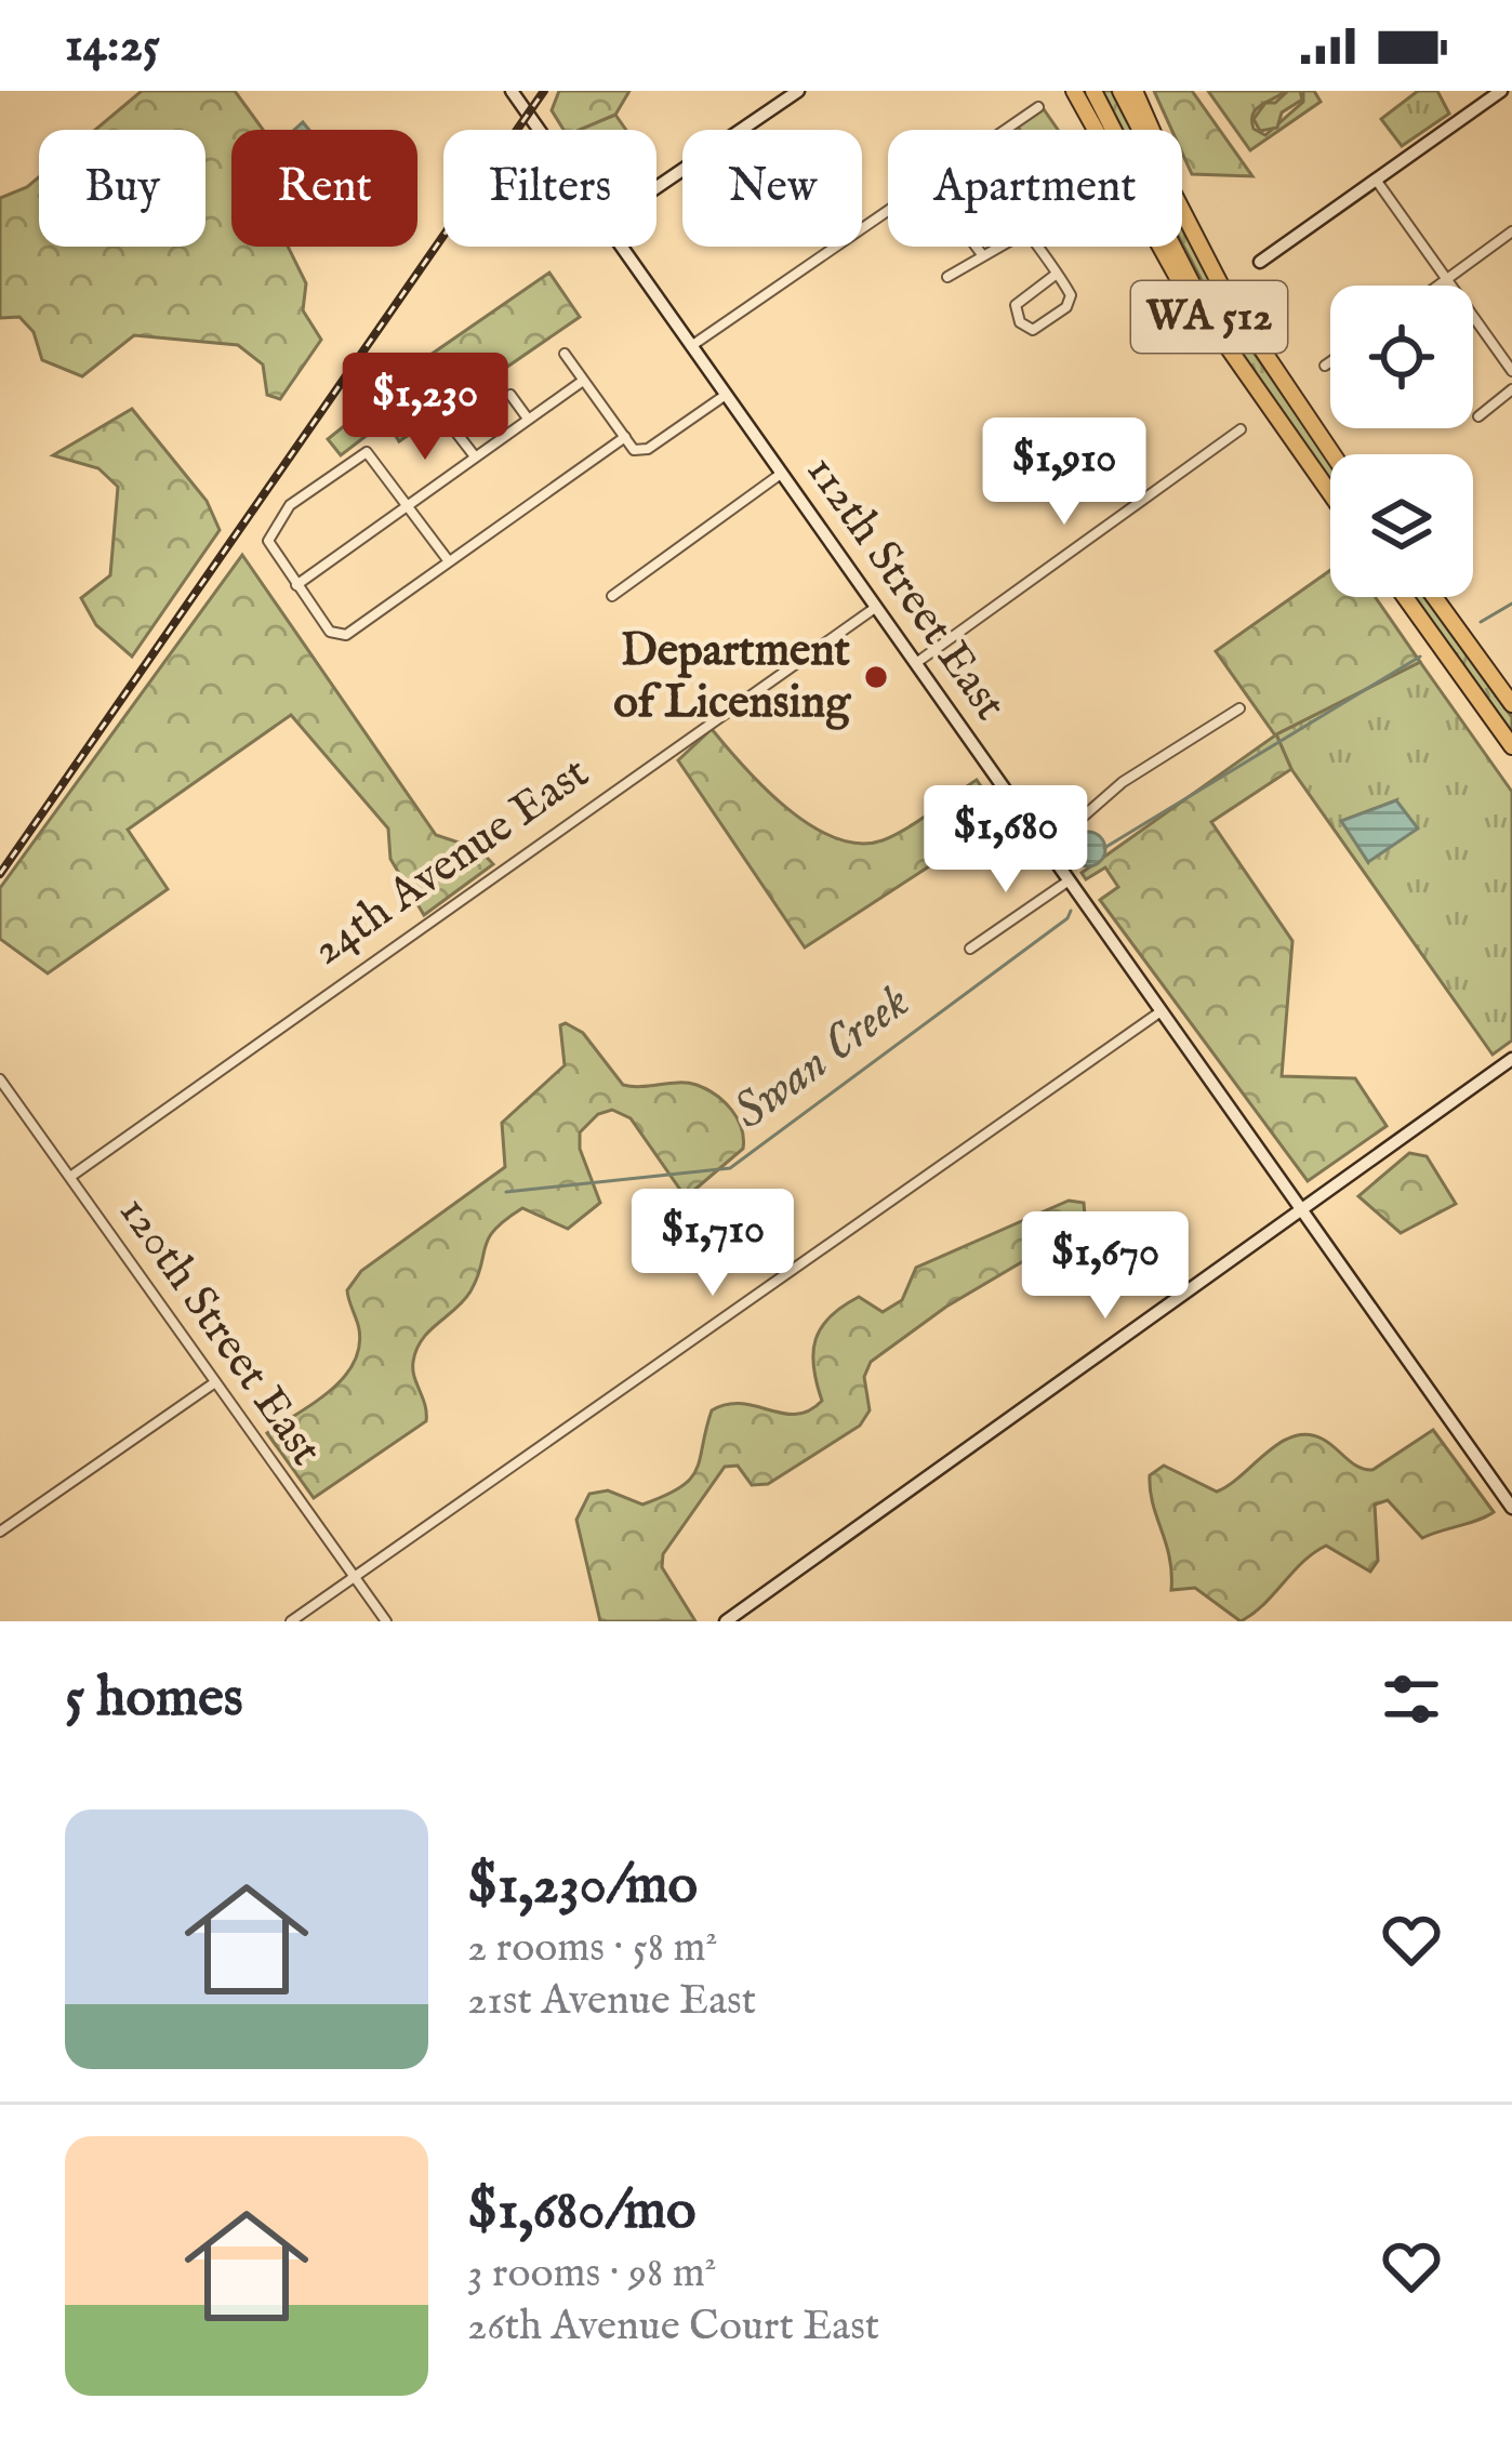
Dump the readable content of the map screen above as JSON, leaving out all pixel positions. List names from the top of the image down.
{
  "streets": {
    "highway": ["WA 512"],
    "main road": ["112th Street East"],
    "street": ["24th Avenue East", "120th Street East"]
  },
  "crossings": [
    ["112th Street East", "24th Avenue East"],
    ["24th Avenue East", "120th Street East"]
  ],
  "water": ["Swan Creek"],
  "places": ["Department of Licensing"],
  "page": {
    "status": "14:25",
    "chip": [
      "Buy",
      "Rent",
      "Filters",
      "New",
      "Apartment"
    ],
    "price": [
      "$1,230",
      "$1,910",
      "$1,680",
      "$1,710",
      "$1,670"
    ],
    "heading": "5 homes",
    "list": [
      {
        "name": "$1,230/mo",
        "note": "2 rooms · 58 m² · 21st Avenue East"
      },
      {
        "name": "$1,680/mo",
        "note": "3 rooms · 98 m² · 26th Avenue Court East"
      }
    ]
  }
}
